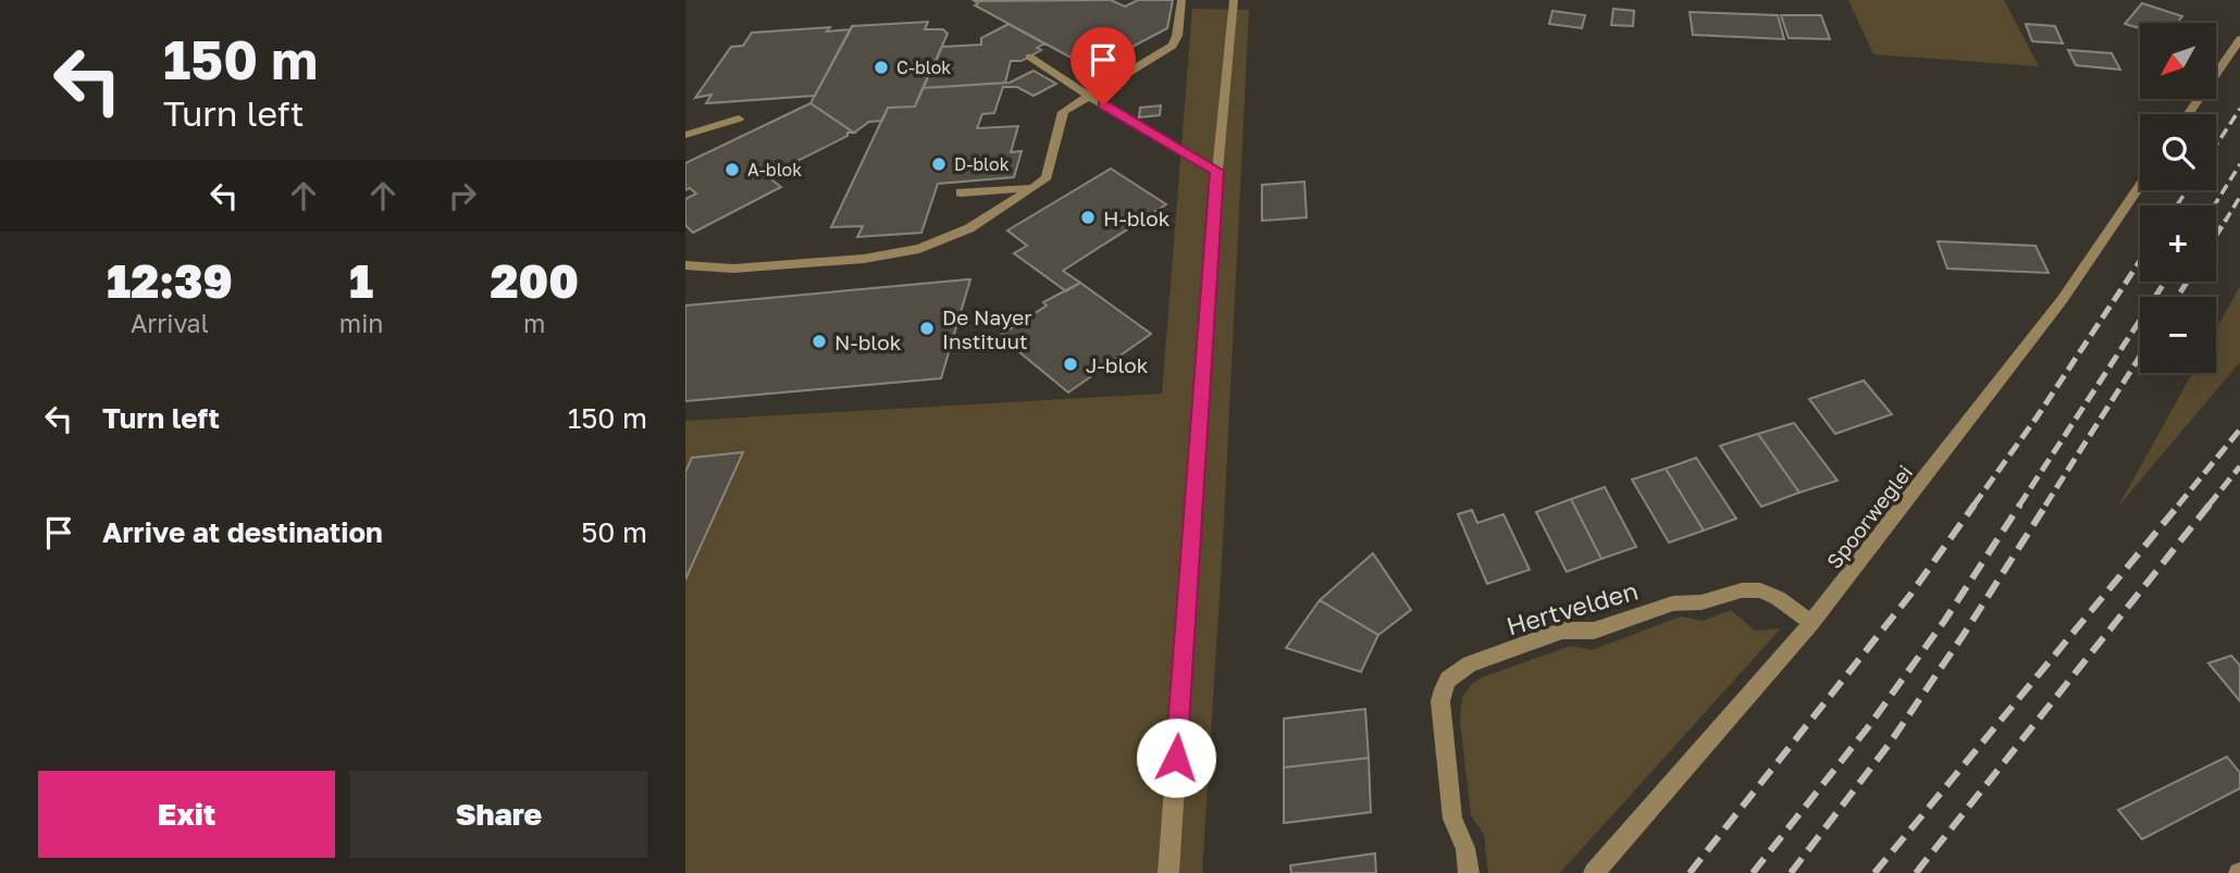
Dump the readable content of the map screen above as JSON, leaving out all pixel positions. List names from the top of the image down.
{
  "streets": {
    "street": ["Spoorweglei", "Hertvelden"]
  },
  "crossings": [
    ["Spoorweglei", "Hertvelden"]
  ],
  "places": [
    "C-blok",
    "D-blok",
    "A-blok",
    "H-blok",
    "De Nayer Instituut",
    "N-blok",
    "J-blok"
  ],
  "north": "bottom left",
  "page": {
    "turn": ["150 m", "Turn left"],
    "map_buttons": ["+", "−"],
    "eta": [
      "12:39",
      "Arrival",
      "1",
      "min",
      "200",
      "m"
    ],
    "list": [
      {
        "name": "Turn left",
        "value": "150 m"
      },
      {
        "name": "Arrive at destination",
        "value": "50 m"
      }
    ],
    "buttons": ["Exit", "Share"]
  }
}
